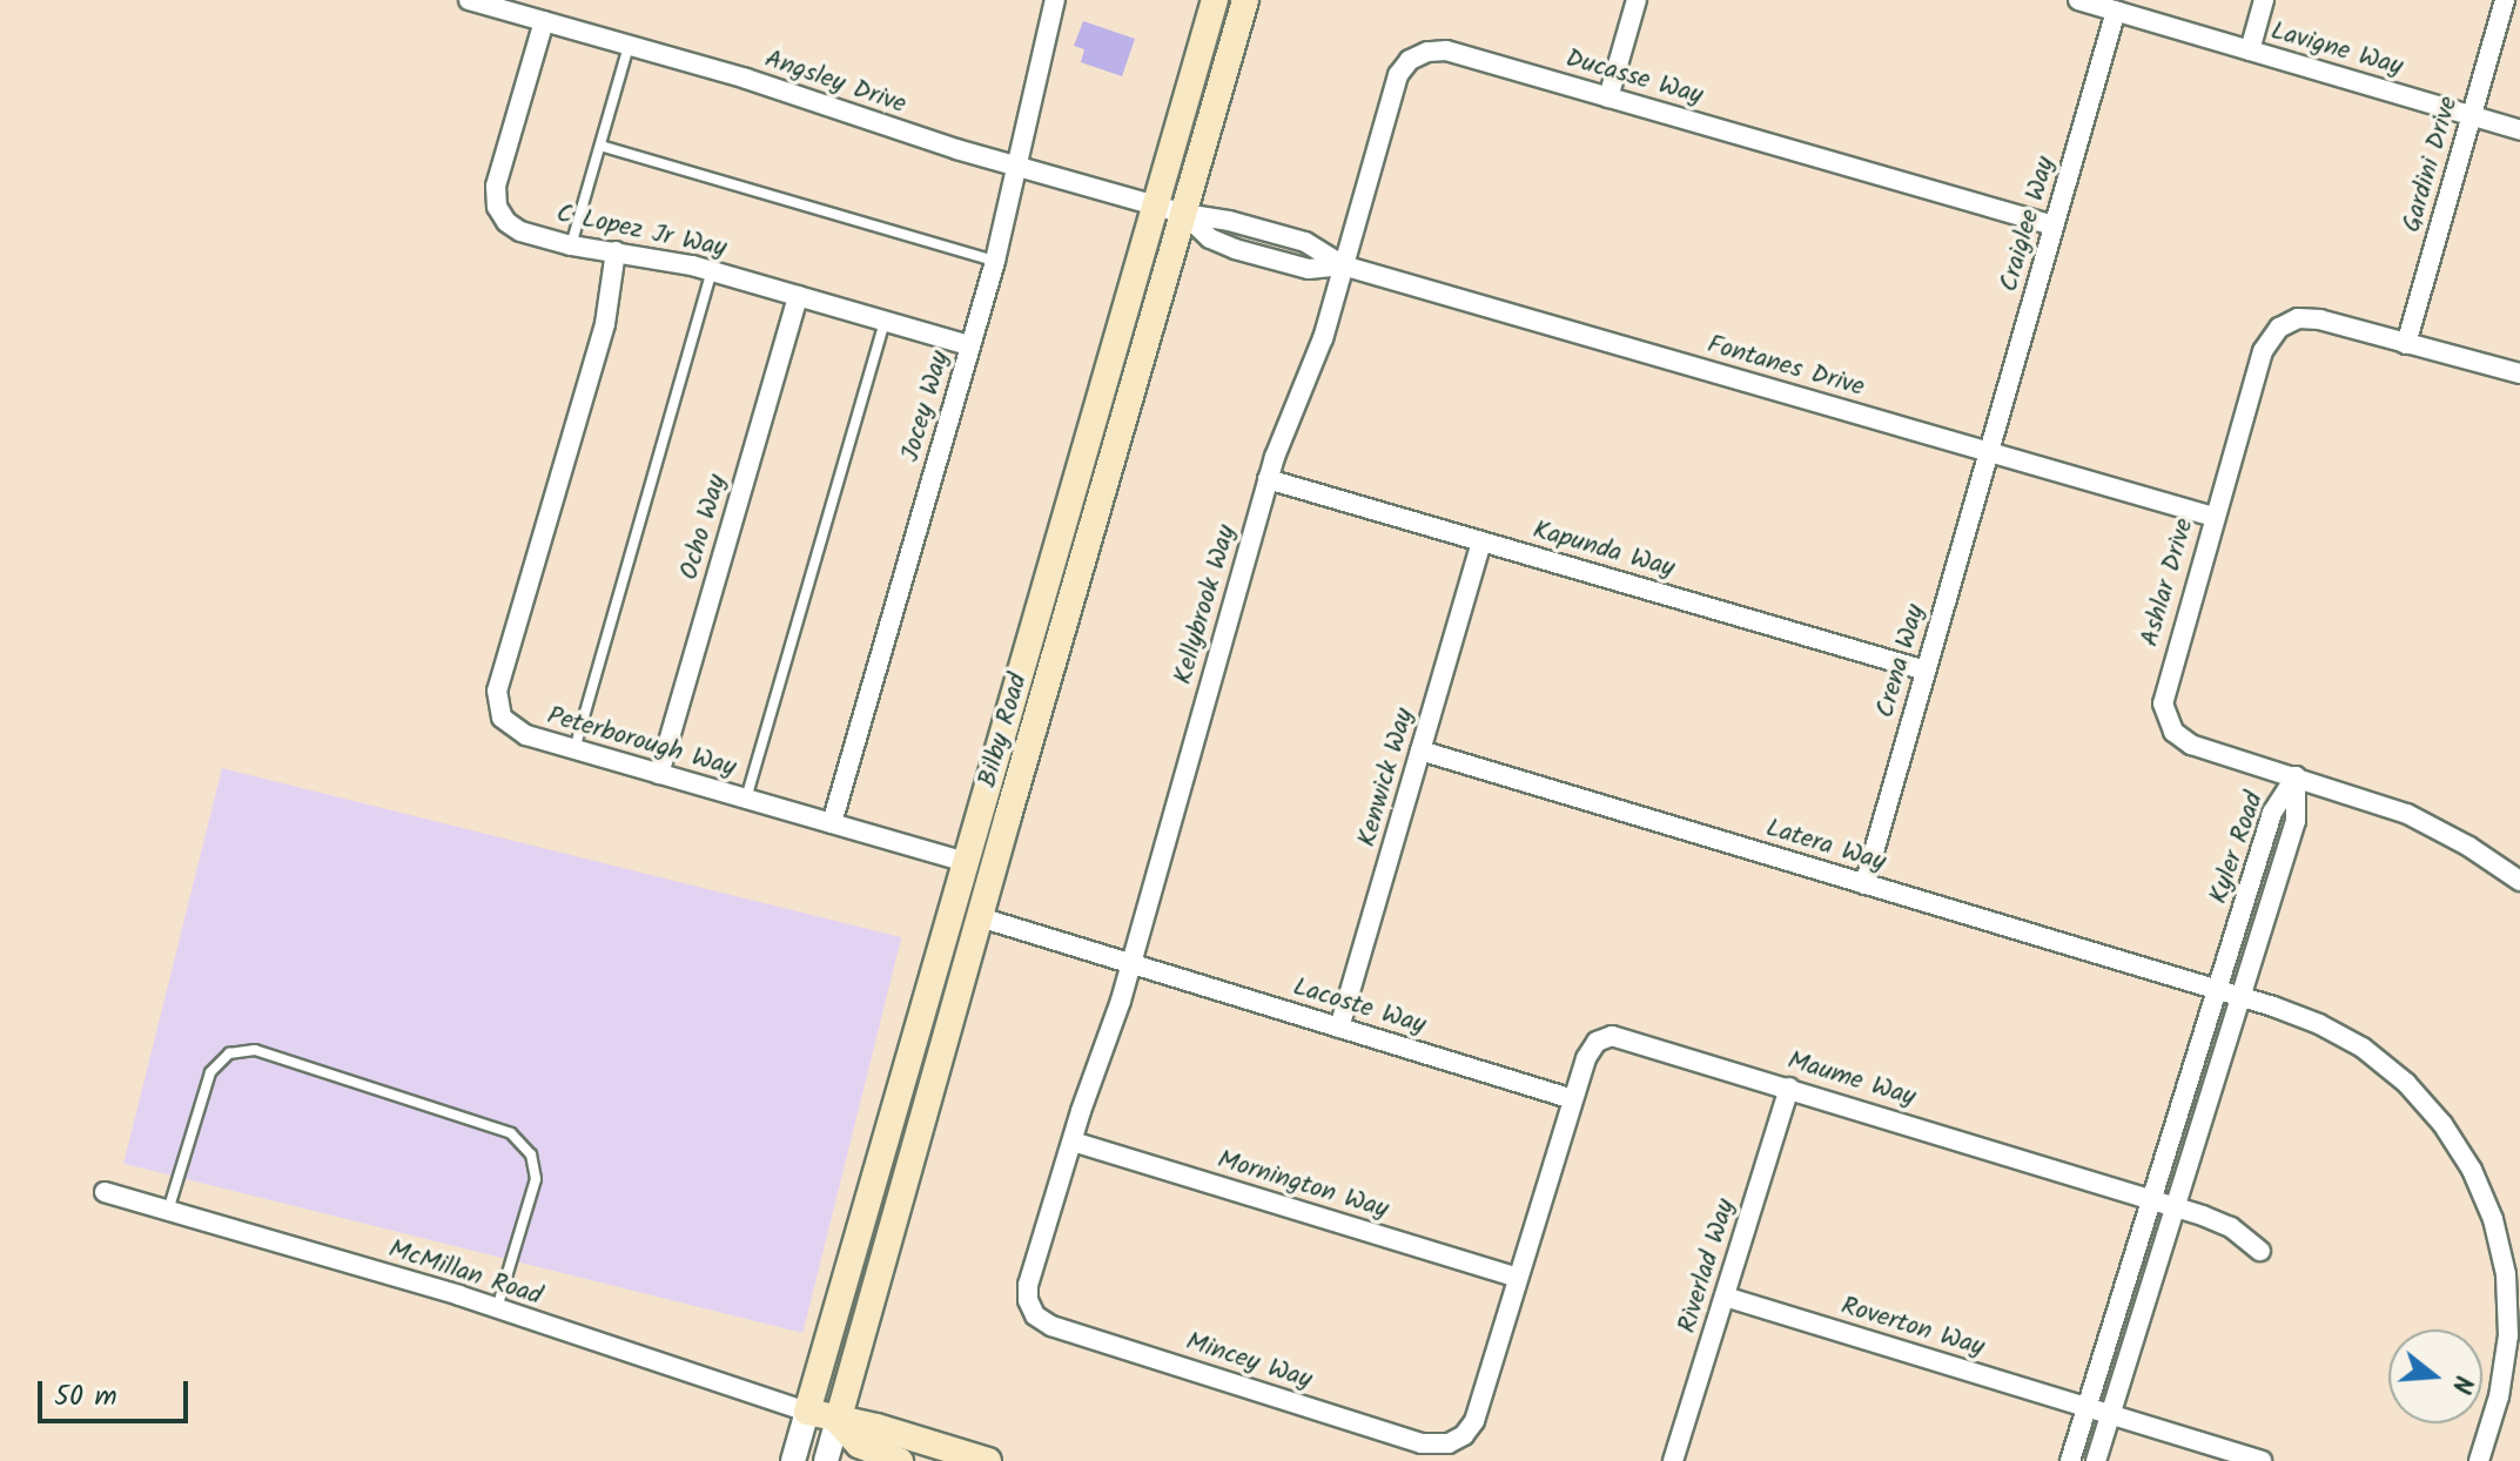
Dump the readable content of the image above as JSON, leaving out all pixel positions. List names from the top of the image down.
{
  "streets": {
    "main road": ["Bilby Road"],
    "street": [
      "Lavigne Way",
      "Ducasse Way",
      "Angsley Drive",
      "Gardini Drive",
      "Craiglee Way",
      "C Lopez Jr Way",
      "Fontanes Drive",
      "Jocey Way",
      "Ocho Way",
      "Kapunda Way",
      "Ashlar Drive",
      "Kellybrook Way",
      "Crena Way",
      "Peterborough Way",
      "Kenwick Way",
      "Latera Way",
      "Kyler Road",
      "Lacoste Way",
      "Maume Way",
      "Mornington Way",
      "Riverlad Way",
      "McMillan Road",
      "Roverton Way",
      "Mincey Way"
    ]
  },
  "crossings": [
    ["Lavigne Way", "Gardini Drive"],
    ["Lavigne Way", "Craiglee Way"],
    ["Ducasse Way", "Craiglee Way"],
    ["Ducasse Way", "Fontanes Drive"],
    ["Ducasse Way", "Kellybrook Way"],
    ["Angsley Drive", "C Lopez Jr Way"],
    ["Angsley Drive", "Fontanes Drive"],
    ["Angsley Drive", "Jocey Way"],
    ["Angsley Drive", "Bilby Road"],
    ["Gardini Drive", "Ashlar Drive"],
    ["Craiglee Way", "Fontanes Drive"],
    ["Craiglee Way", "Crena Way"],
    ["C Lopez Jr Way", "Jocey Way"],
    ["C Lopez Jr Way", "Ocho Way"],
    ["C Lopez Jr Way", "Peterborough Way"],
    ["Fontanes Drive", "Ashlar Drive"],
    ["Fontanes Drive", "Kellybrook Way"],
    ["Fontanes Drive", "Crena Way"],
    ["Fontanes Drive", "Bilby Road"],
    ["Jocey Way", "Peterborough Way"],
    ["Ocho Way", "Peterborough Way"],
    ["Kapunda Way", "Kellybrook Way"],
    ["Kapunda Way", "Crena Way"],
    ["Kapunda Way", "Kenwick Way"],
    ["Ashlar Drive", "Kyler Road"],
    ["Kellybrook Way", "Lacoste Way"],
    ["Kellybrook Way", "Mincey Way"],
    ["Crena Way", "Latera Way"],
    ["Bilby Road", "Peterborough Way"],
    ["Bilby Road", "Lacoste Way"],
    ["Bilby Road", "McMillan Road"],
    ["Kenwick Way", "Latera Way"],
    ["Kenwick Way", "Lacoste Way"],
    ["Latera Way", "Kyler Road"],
    ["Kyler Road", "Maume Way"],
    ["Kyler Road", "Roverton Way"],
    ["Lacoste Way", "Maume Way"],
    ["Lacoste Way", "Mincey Way"],
    ["Maume Way", "Riverlad Way"],
    ["Maume Way", "Mincey Way"],
    ["Mornington Way", "Mincey Way"],
    ["Riverlad Way", "Roverton Way"]
  ],
  "scale_bar": "50 m",
  "north": "right"
}
